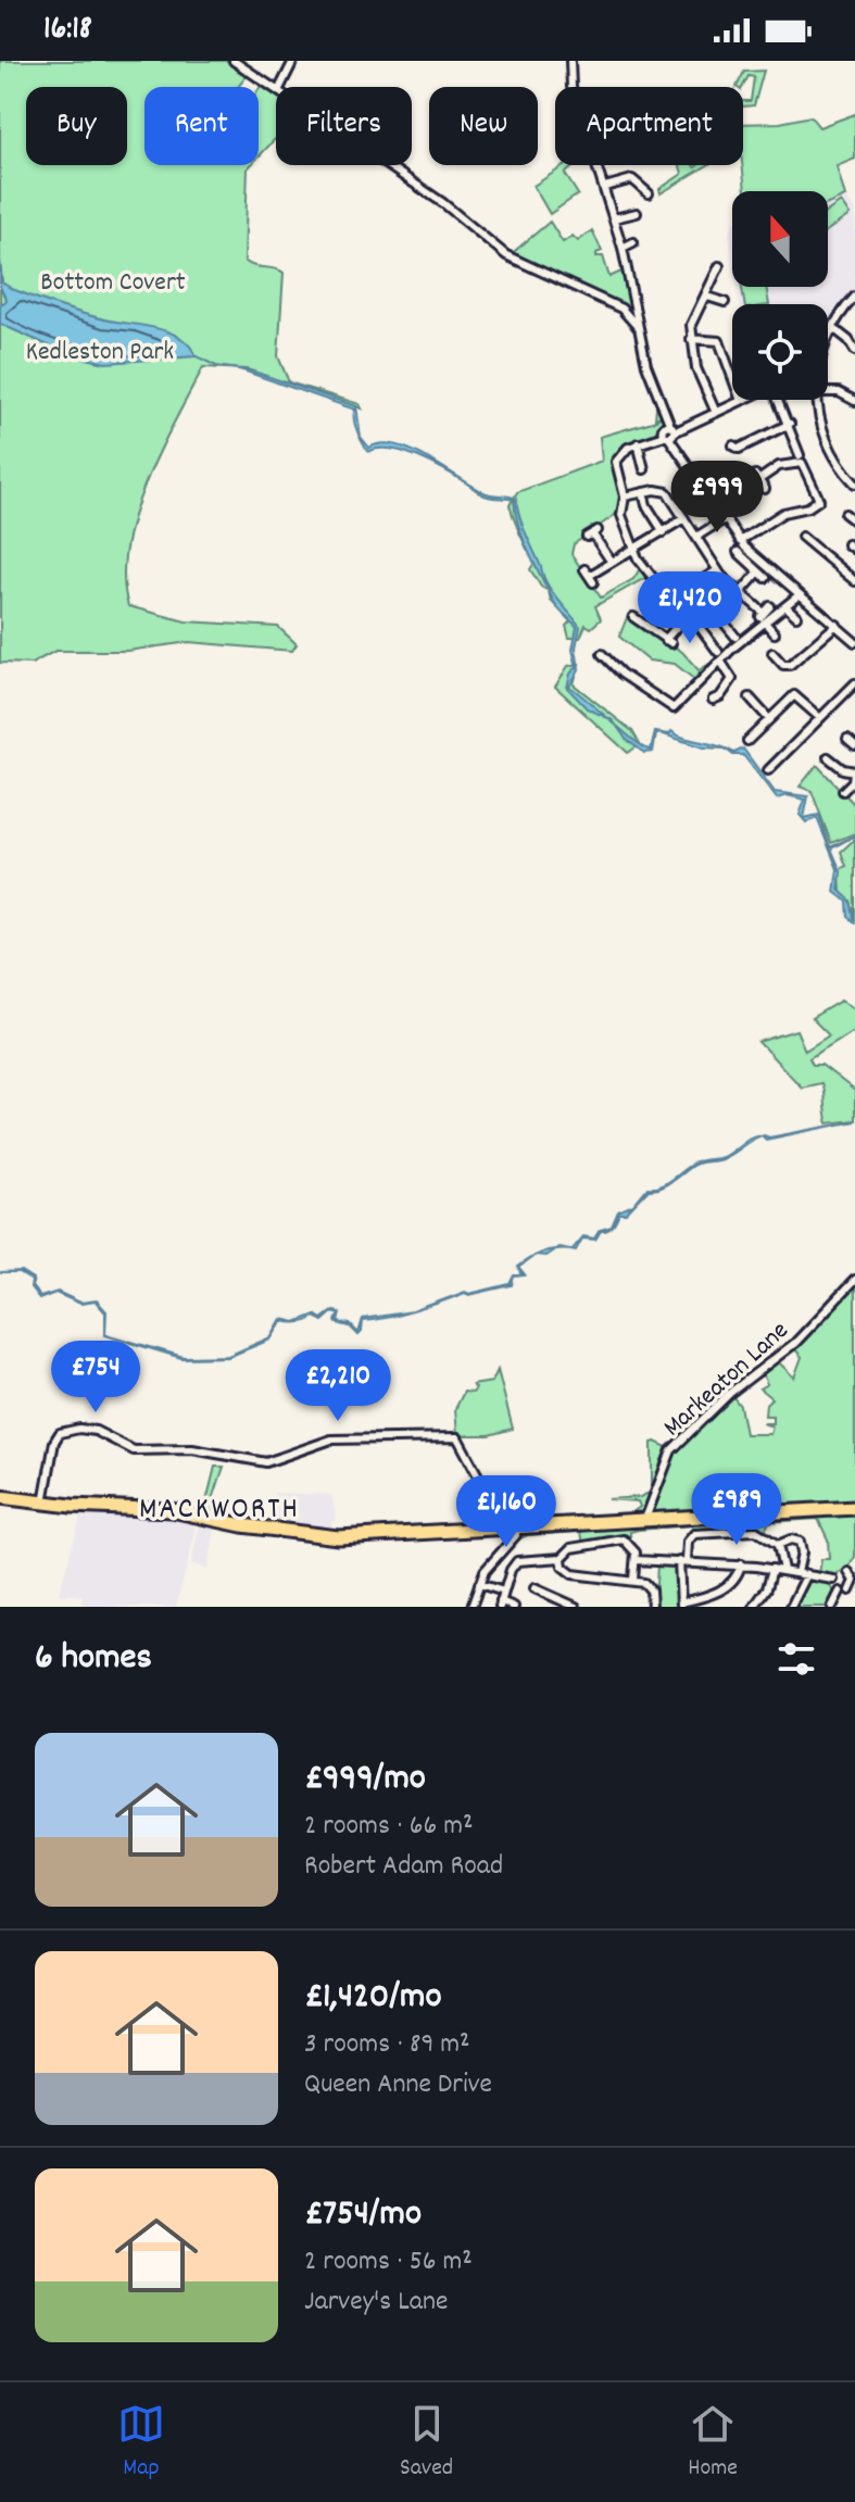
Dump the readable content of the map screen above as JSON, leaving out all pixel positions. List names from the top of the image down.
{
  "streets": {
    "street": ["Markeaton Lane"]
  },
  "districts": ["MACKWORTH"],
  "parks": ["Bottom Covert", "Kedleston Park"],
  "north": "top",
  "page": {
    "status": "16:18",
    "chip": [
      "Buy",
      "Rent",
      "Filters",
      "New",
      "Apartment"
    ],
    "price": [
      "£999",
      "£1,420",
      "£754",
      "£2,210",
      "£989",
      "£1,160"
    ],
    "heading": "6 homes",
    "list": [
      {
        "name": "£999/mo",
        "note": "2 rooms · 66 m² · Robert Adam Road"
      },
      {
        "name": "£1,420/mo",
        "note": "3 rooms · 89 m² · Queen Anne Drive"
      },
      {
        "name": "£754/mo",
        "note": "2 rooms · 56 m² · Jarvey's Lane"
      }
    ],
    "tabs": ["Map", "Saved", "Home"]
  }
}
